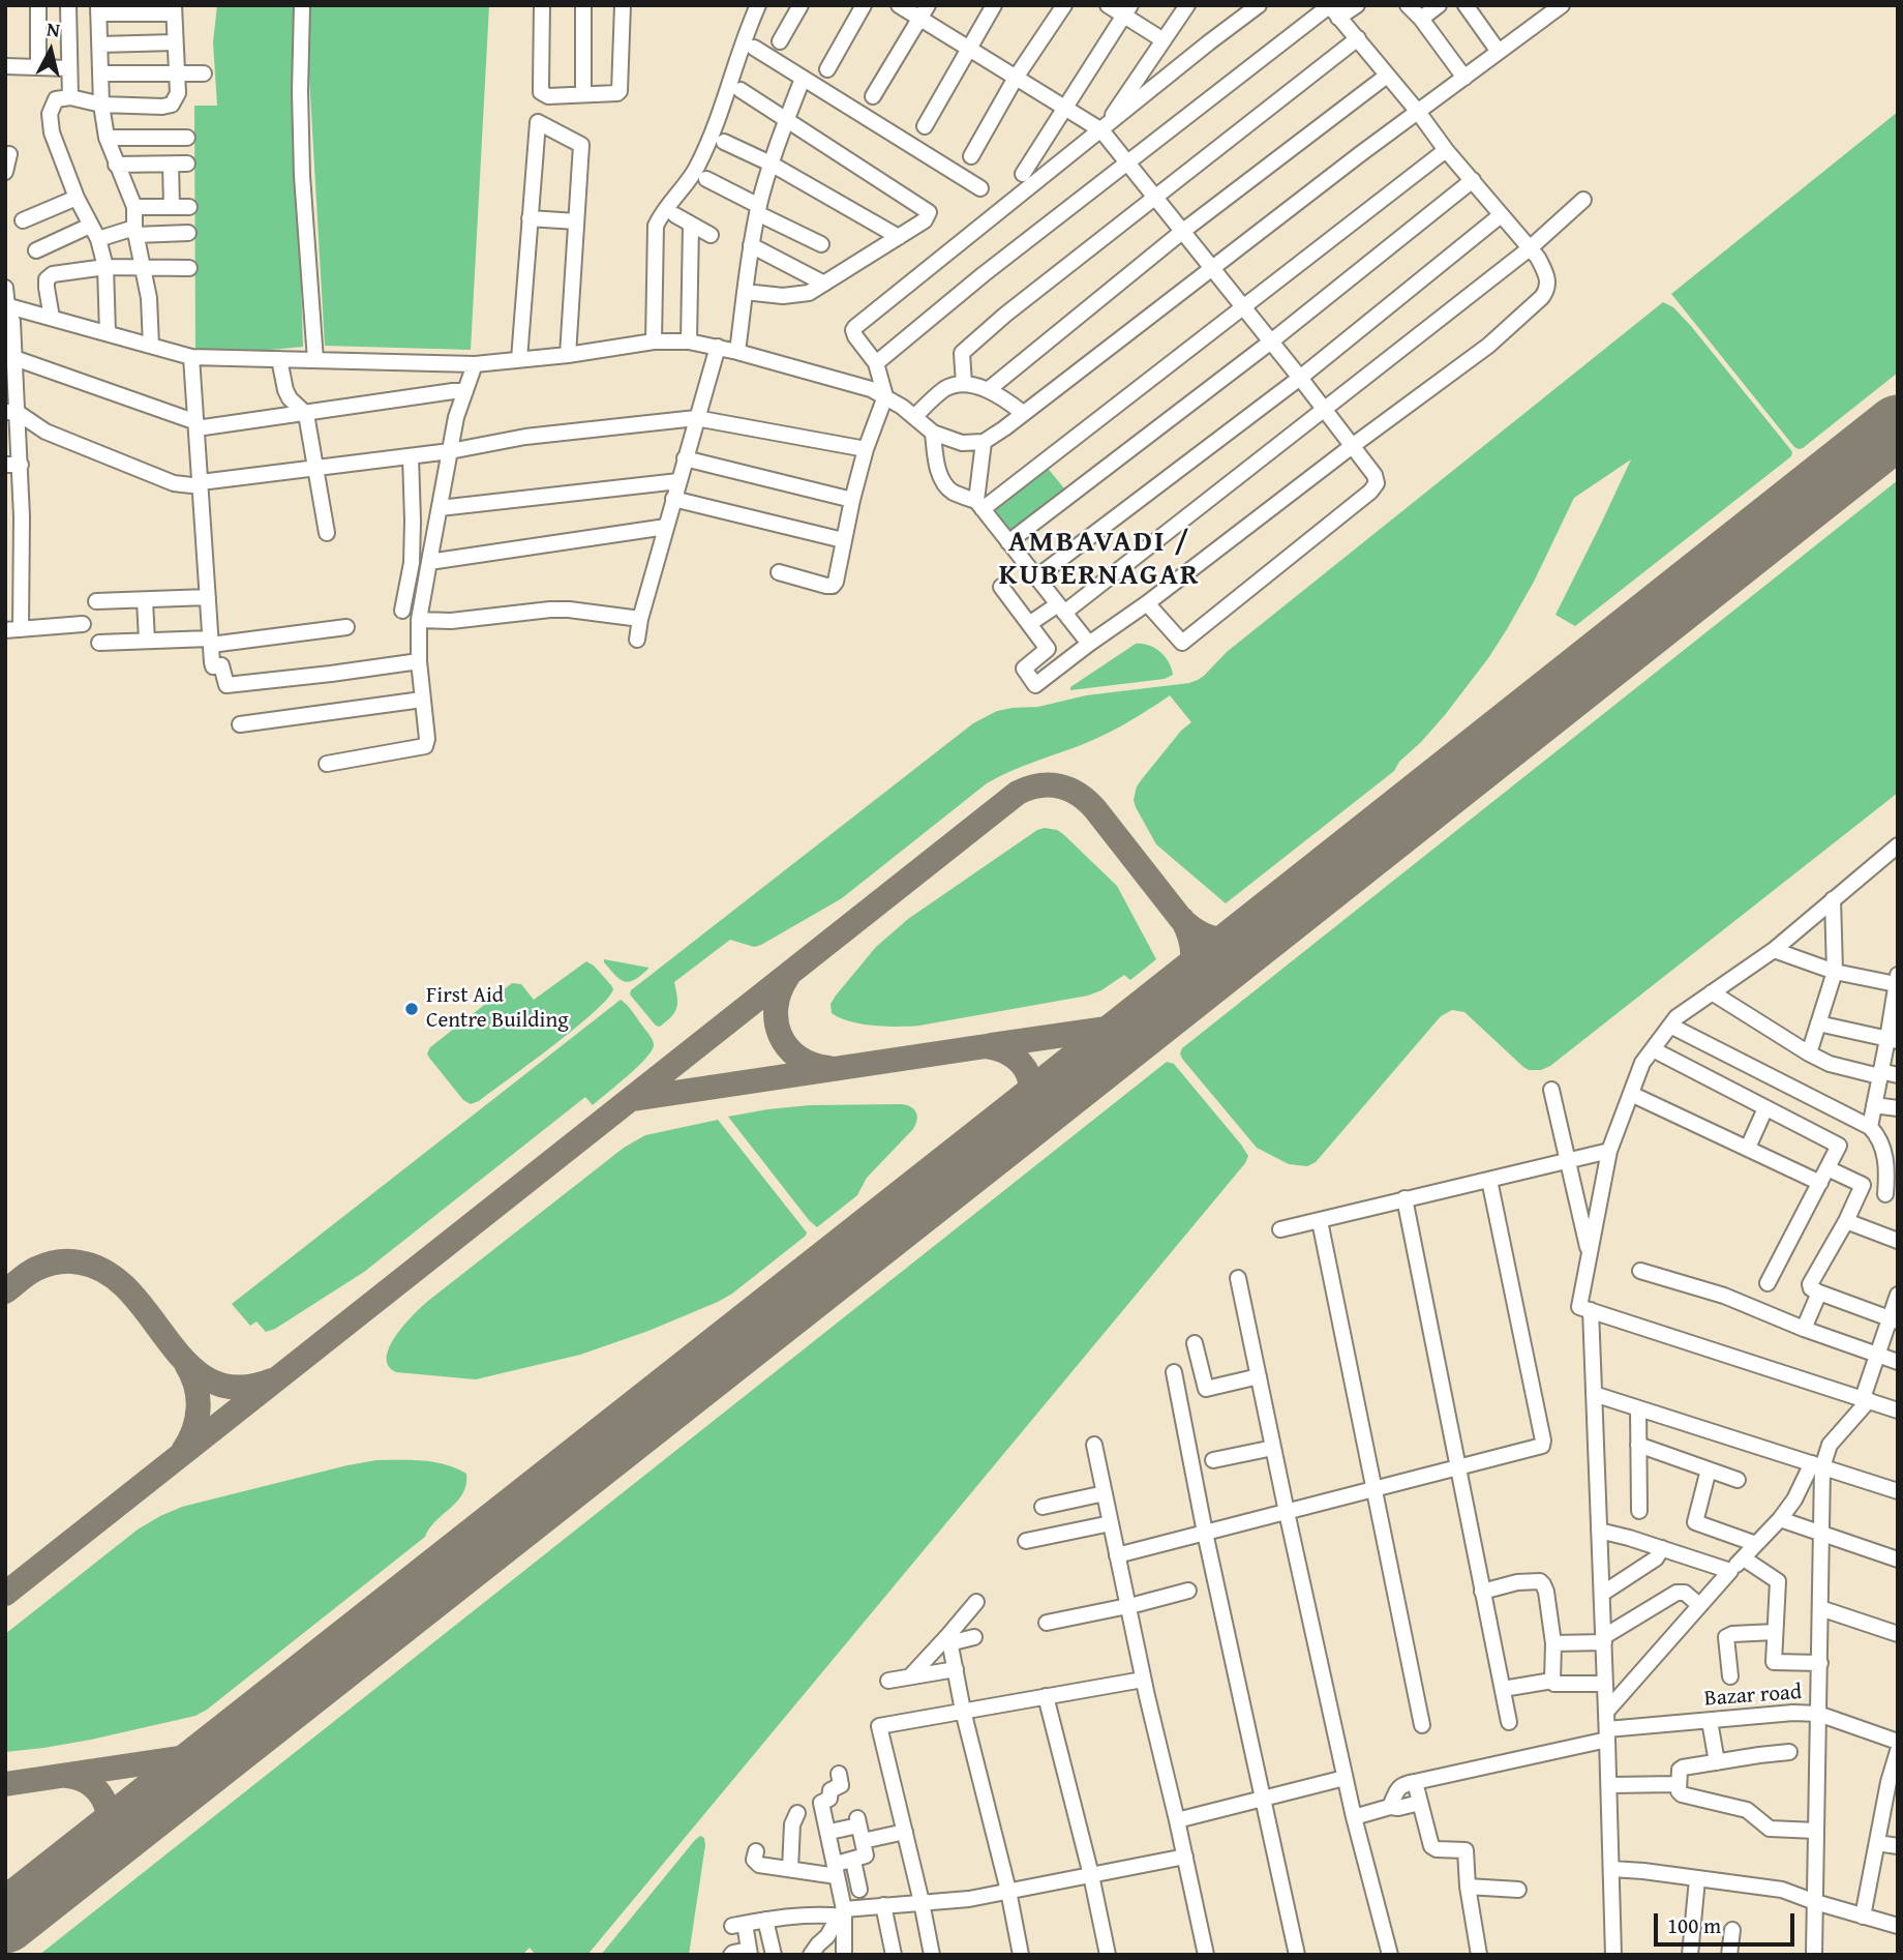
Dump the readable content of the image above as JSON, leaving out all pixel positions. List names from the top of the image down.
{
  "streets": {
    "street": ["Bazar road"]
  },
  "districts": ["AMBAVADI / KUBERNAGAR"],
  "places": ["First Aid Centre Building"],
  "scale_bar": "100 m",
  "north": "top"
}
